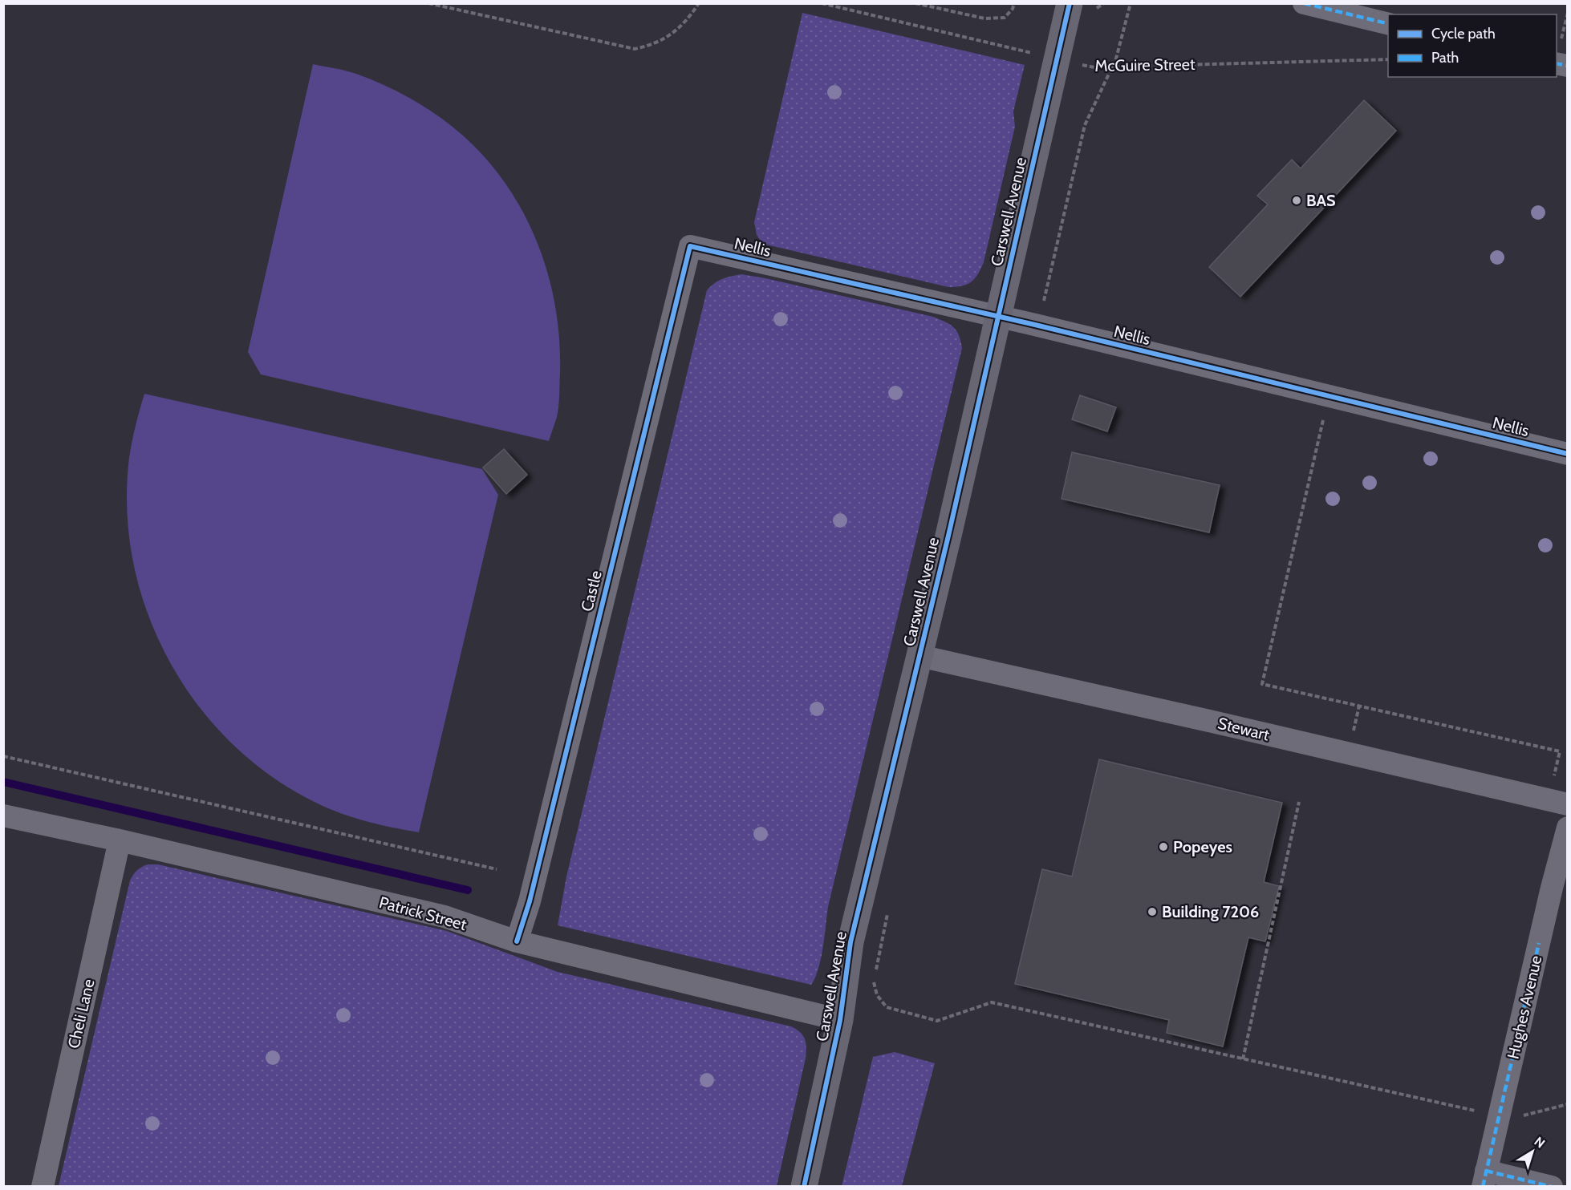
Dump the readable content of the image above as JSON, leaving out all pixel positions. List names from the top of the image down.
{
  "streets": {
    "street": [
      "Carswell Avenue",
      "Nellis",
      "Castle",
      "Stewart",
      "Patrick Street",
      "Hughes Avenue",
      "Cheli Lane"
    ],
    "path": ["McGuire Street"]
  },
  "crossings": [
    ["Carswell Avenue", "Nellis"],
    ["Carswell Avenue", "Stewart"],
    ["Carswell Avenue", "Patrick Street"],
    ["Nellis", "Castle"],
    ["Castle", "Patrick Street"],
    ["Patrick Street", "Cheli Lane"]
  ],
  "places": ["BAS", "Popeyes", "Building 7206"],
  "legend": ["Cycle path", "Path"],
  "north": "top right"
}
